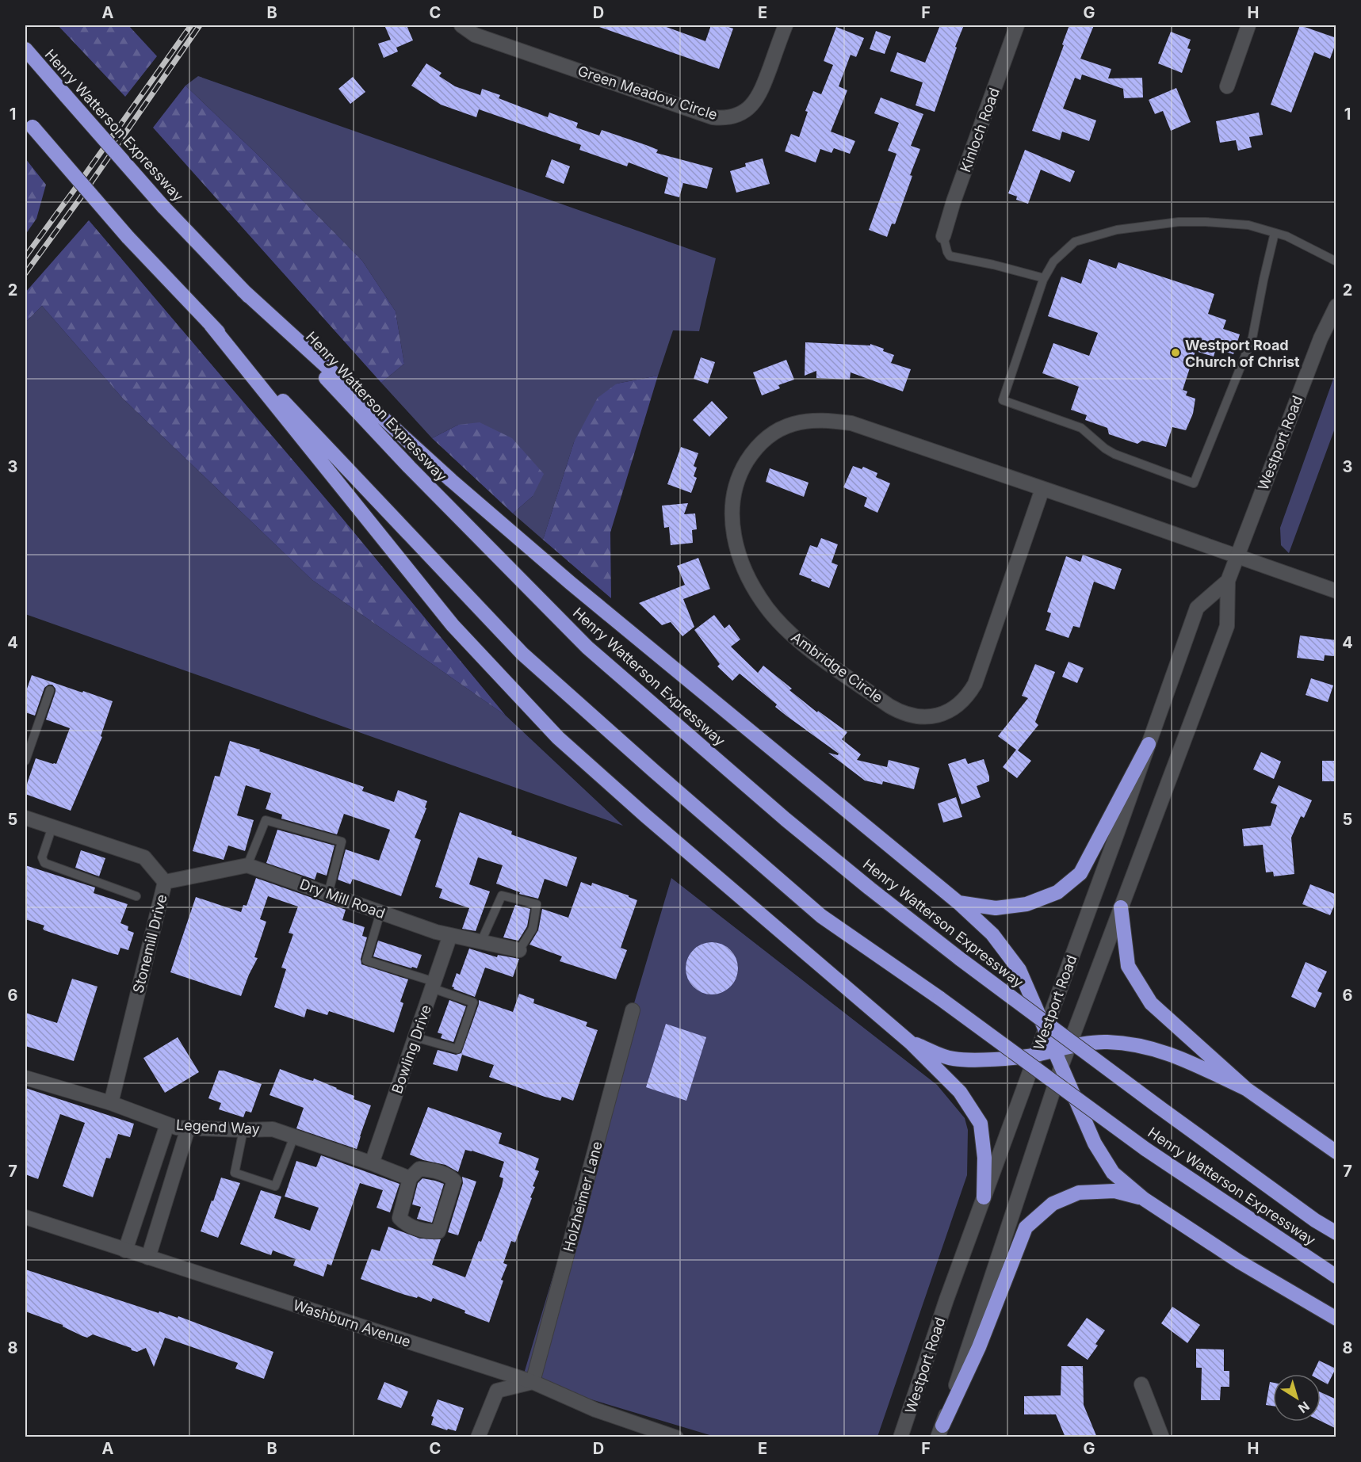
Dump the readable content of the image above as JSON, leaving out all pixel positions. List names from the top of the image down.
{
  "streets": {
    "highway": ["Henry Watterson Expressway"],
    "street": [
      "Green Meadow Circle",
      "Kinloch Road",
      "Westport Road",
      "Ambridge Circle",
      "Dry Mill Road",
      "Stonemill Drive",
      "Bowling Drive",
      "Legend Way",
      "Holzheimer Lane",
      "Washburn Avenue"
    ]
  },
  "crossings": [
    ["Westport Road", "Ambridge Circle"],
    ["Dry Mill Road", "Bowling Drive"],
    ["Stonemill Drive", "Legend Way"],
    ["Bowling Drive", "Legend Way"],
    ["Holzheimer Lane", "Washburn Avenue"]
  ],
  "places": ["Westport Road Church of Christ"],
  "north": "bottom right",
  "grid": {
    "columns": [
      "A",
      "B",
      "C",
      "D",
      "E",
      "F",
      "G",
      "H"
    ],
    "rows": [
      "1",
      "2",
      "3",
      "4",
      "5",
      "6",
      "7",
      "8"
    ]
  }
}
